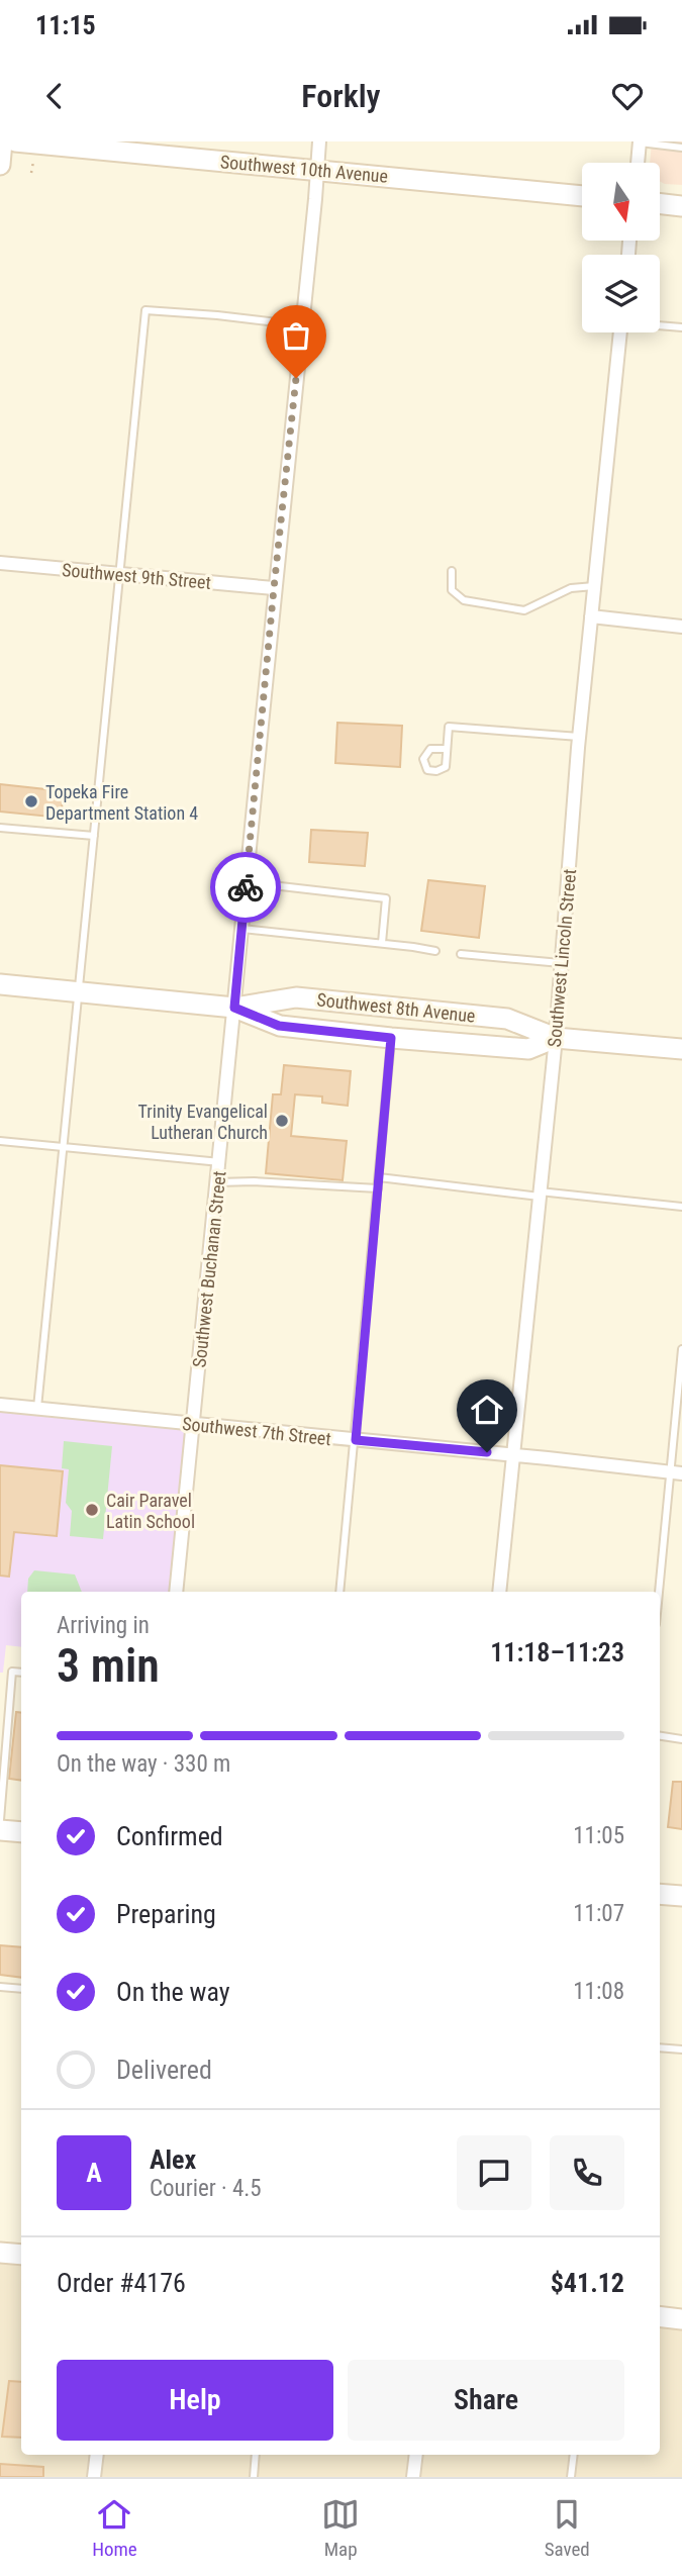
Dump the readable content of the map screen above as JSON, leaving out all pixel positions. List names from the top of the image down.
{
  "streets": {
    "street": [
      "Southwest 10th Avenue",
      "Southwest 9th Street",
      "Southwest Lincoln Street",
      "Southwest 8th Avenue",
      "Southwest Buchanan Street",
      "Southwest 7th Street"
    ]
  },
  "crossings": [
    ["Southwest 10th Avenue", "Southwest Buchanan Street"],
    ["Southwest 9th Street", "Southwest Buchanan Street"],
    ["Southwest Lincoln Street", "Southwest 8th Avenue"],
    ["Southwest Lincoln Street", "Southwest 7th Street"],
    ["Southwest 8th Avenue", "Southwest Buchanan Street"],
    ["Southwest Buchanan Street", "Southwest 7th Street"]
  ],
  "places": ["Topeka Fire Department Station 4", "Trinity Evangelical Lutheran Church", "Cair Paravel Latin School"],
  "north": "bottom",
  "page": {
    "status": "11:15",
    "header": "Forkly",
    "heading": ["3 min", "Arriving in", "11:18–11:23"],
    "panel": [
      "Alex",
      "Courier · 4.5",
      "Order #4176",
      "$41.12"
    ],
    "bar": "On the way · 330 m",
    "list": [
      ["Confirmed", "11:05"],
      ["Preparing", "11:07"],
      ["On the way", "11:08"],
      "Delivered"
    ],
    "round": "A",
    "buttons": ["Help", "Share"],
    "tabs": ["Home", "Map", "Saved"]
  }
}
